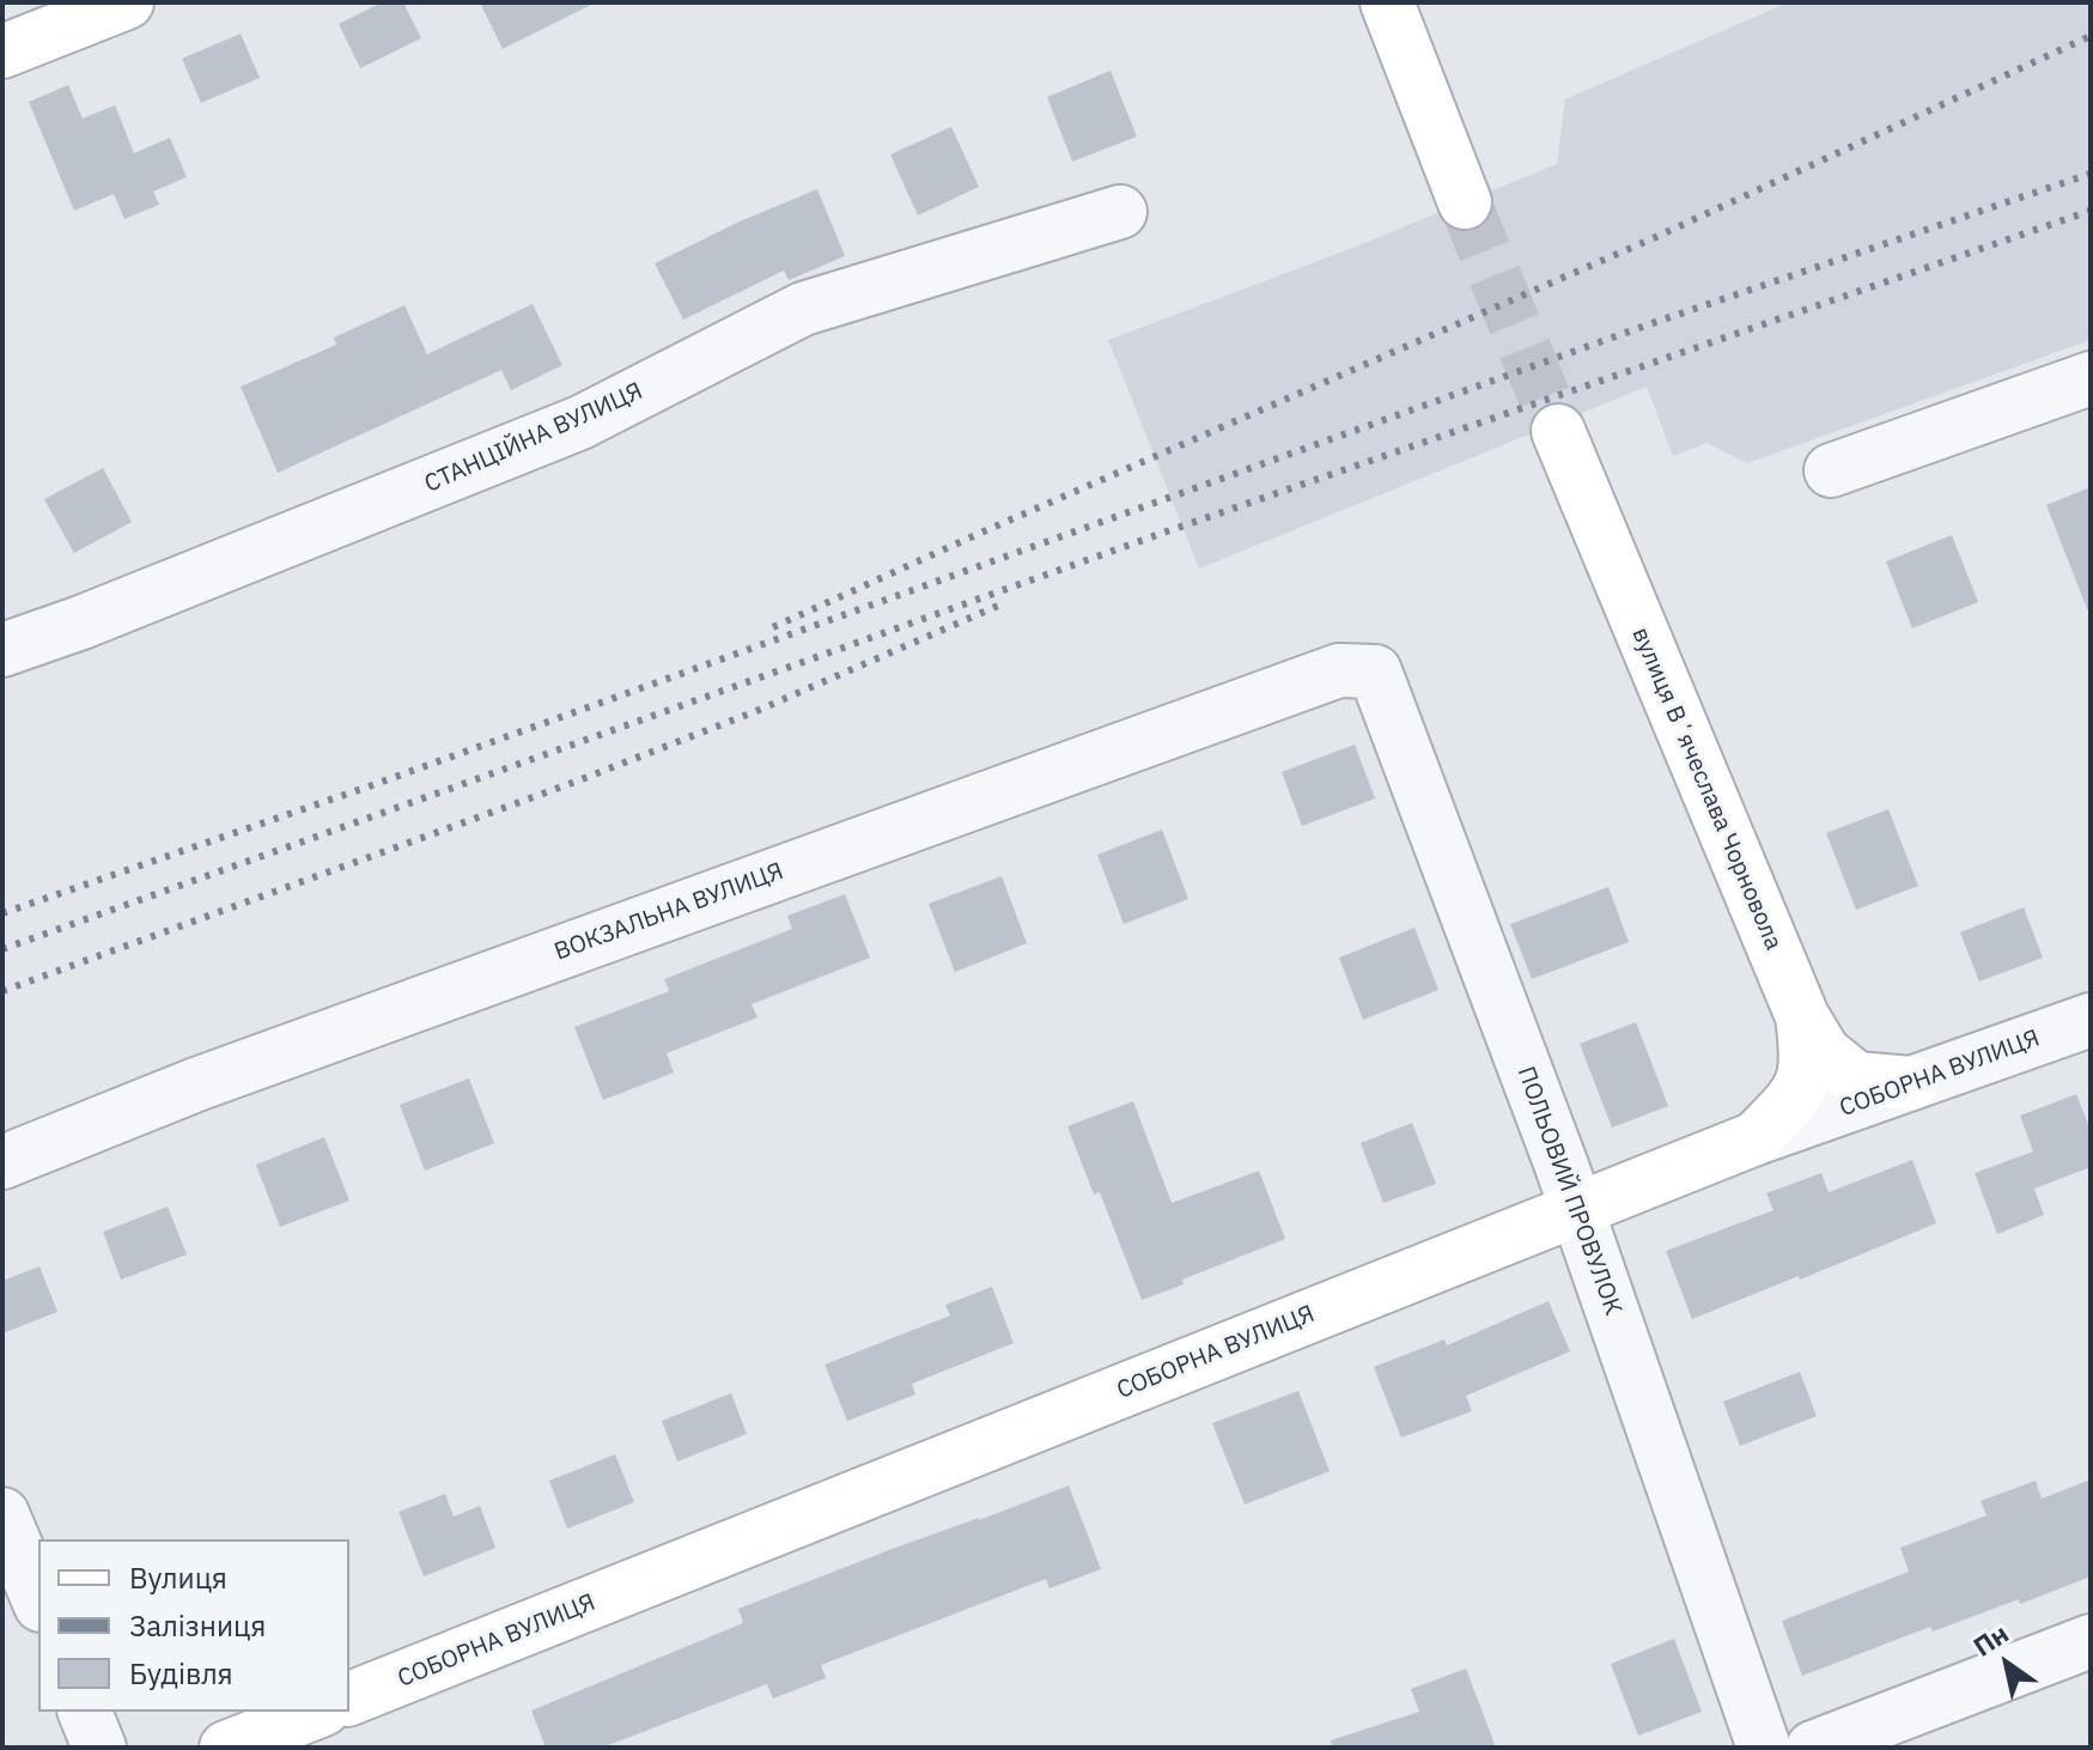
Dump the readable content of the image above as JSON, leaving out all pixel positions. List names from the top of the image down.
{
  "streets": {
    "street": [
      "СТАНЦІЙНА ВУЛИЦЯ",
      "вулиця Вʼячеслава Чорновола",
      "ВОКЗАЛЬНА ВУЛИЦЯ",
      "СОБОРНА ВУЛИЦЯ",
      "ПОЛЬОВИЙ ПРОВУЛОК"
    ]
  },
  "crossings": [
    ["вулиця Вʼячеслава Чорновола", "СОБОРНА ВУЛИЦЯ"],
    ["ВОКЗАЛЬНА ВУЛИЦЯ", "ПОЛЬОВИЙ ПРОВУЛОК"],
    ["СОБОРНА ВУЛИЦЯ", "ПОЛЬОВИЙ ПРОВУЛОК"]
  ],
  "legend": ["Вулиця", "Залізниця", "Будівля"],
  "north": "top left"
}
